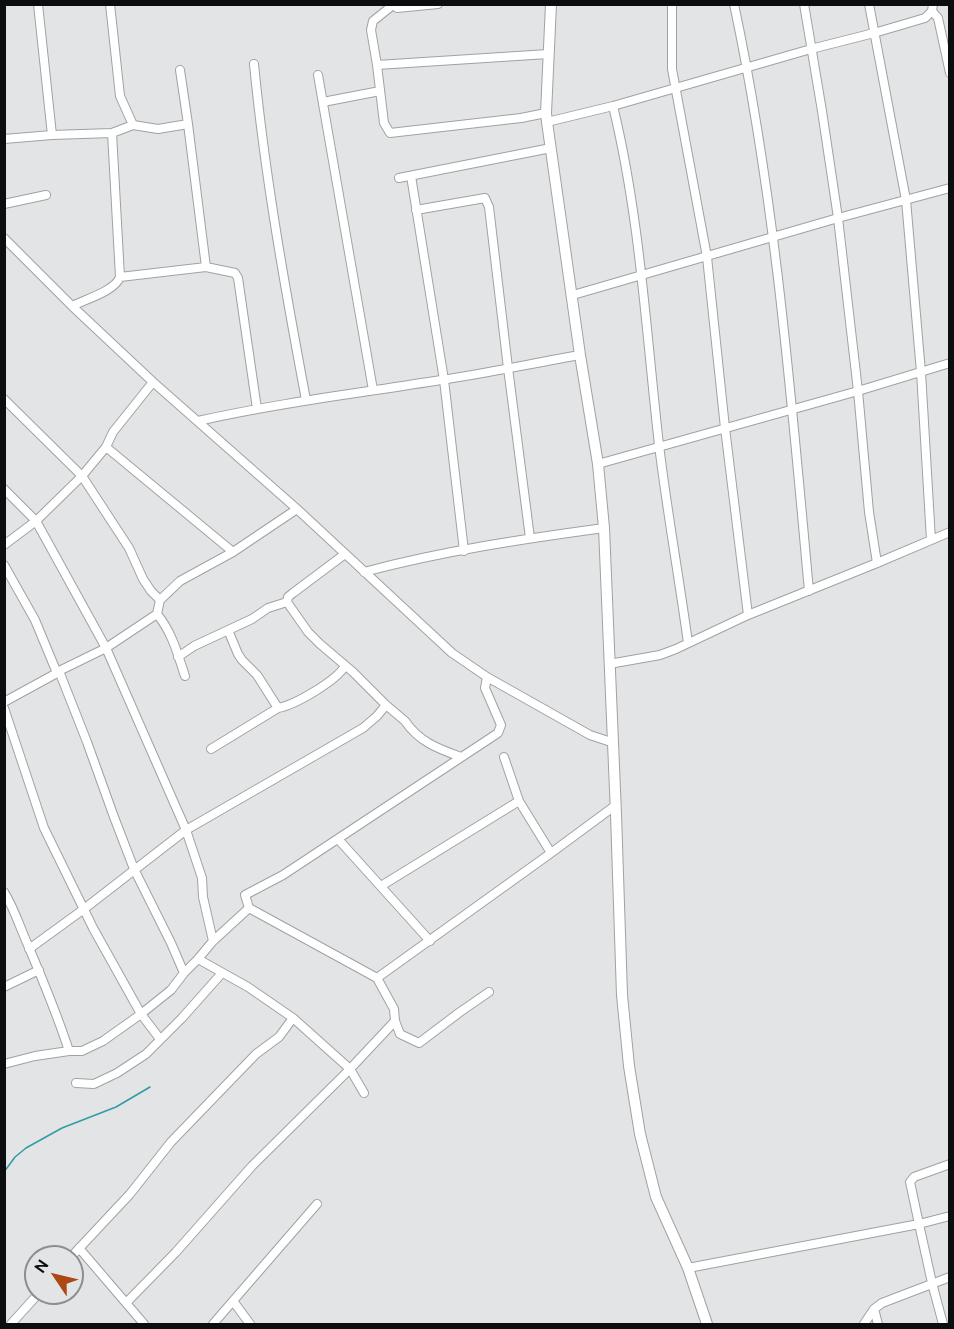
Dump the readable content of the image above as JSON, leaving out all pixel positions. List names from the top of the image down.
{
  "north": "top left"
}
